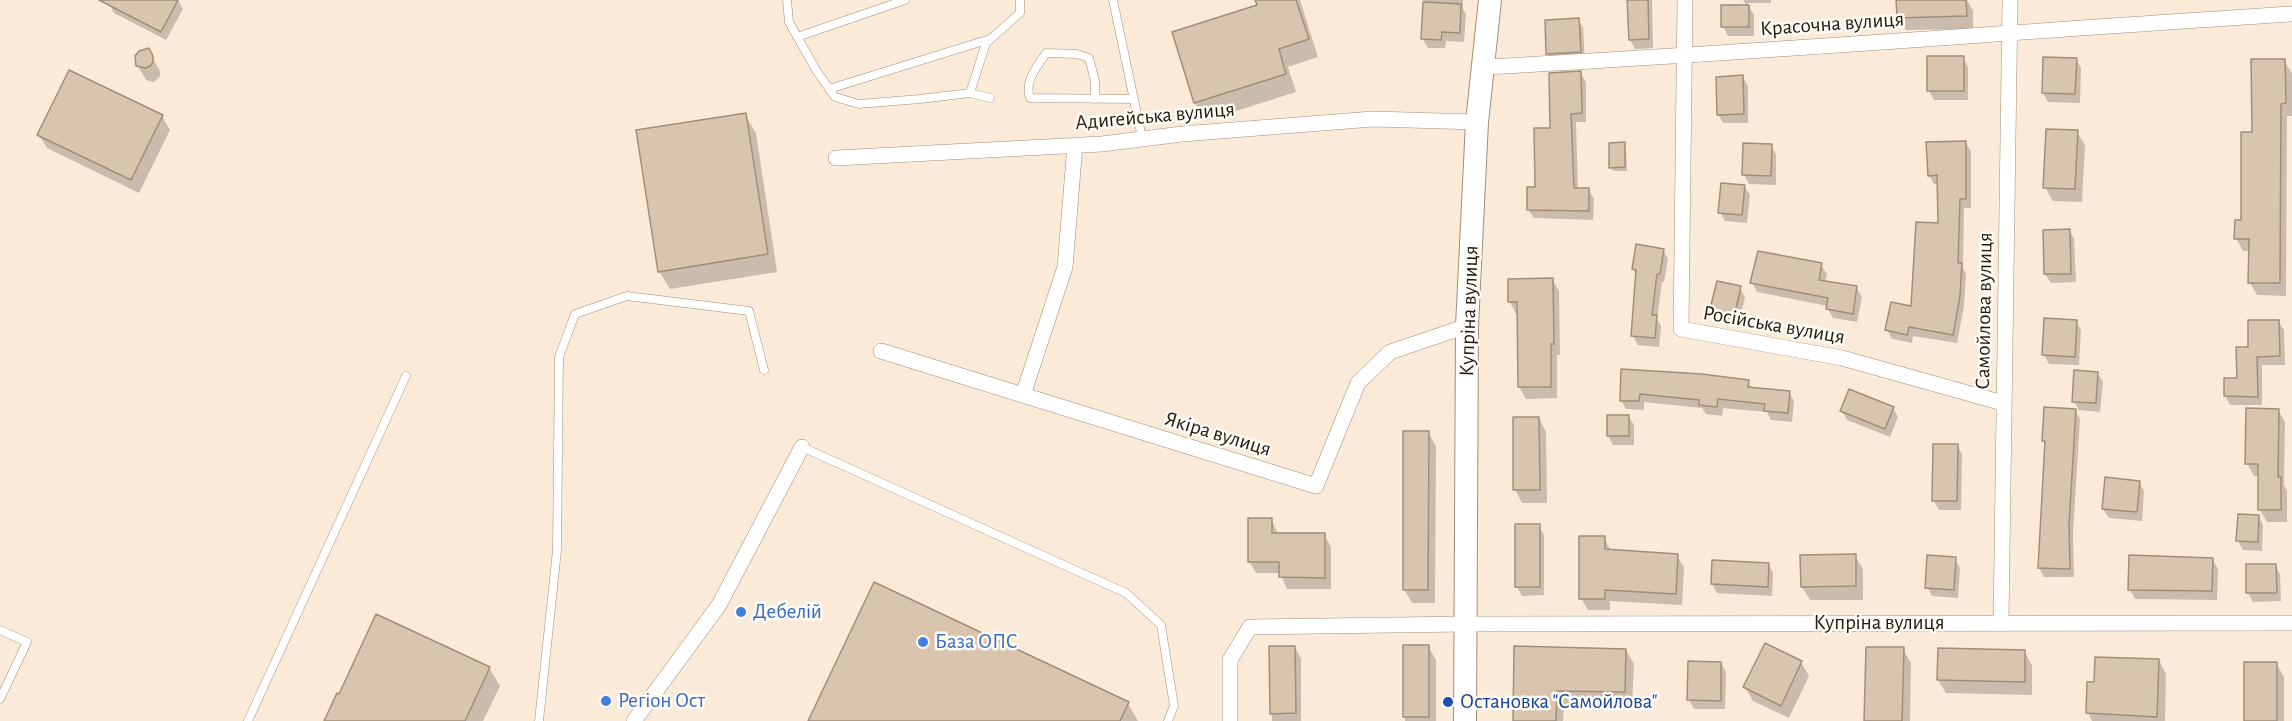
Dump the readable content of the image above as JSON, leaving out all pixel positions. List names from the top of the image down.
{
  "streets": {
    "main road": ["Купріна вулиця"],
    "street": [
      "Красочна вулиця",
      "Адигейська вулиця",
      "Самойлова вулиця",
      "Російська вулиця",
      "Якіра вулиця"
    ]
  },
  "crossings": [
    ["Красочна вулиця", "Купріна вулиця"],
    ["Красочна вулиця", "Самойлова вулиця"],
    ["Красочна вулиця", "Російська вулиця"],
    ["Адигейська вулиця", "Купріна вулиця"],
    ["Купріна вулиця", "Самойлова вулиця"],
    ["Купріна вулиця", "Якіра вулиця"],
    ["Самойлова вулиця", "Російська вулиця"]
  ],
  "places": [
    "Дебелій",
    "База ОПС",
    "Регіон Ост",
    "Остановка \"Самойлова\""
  ]
}
